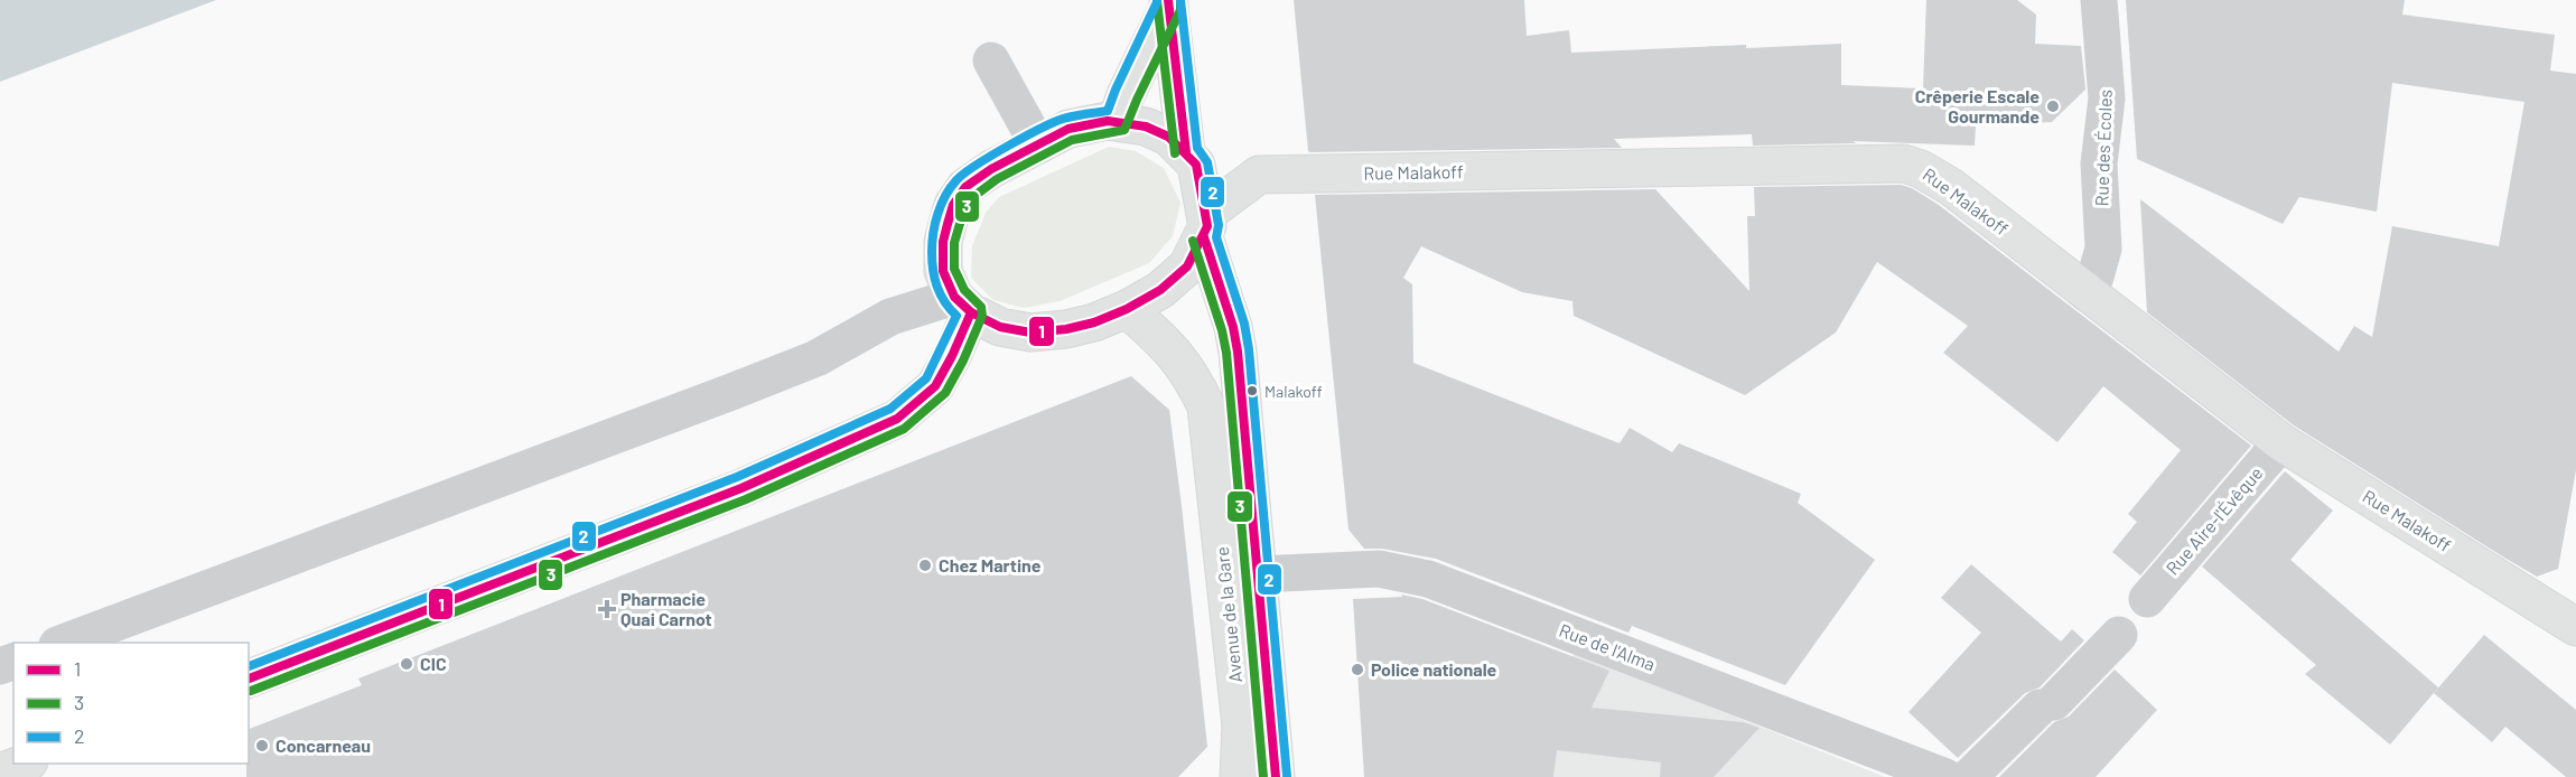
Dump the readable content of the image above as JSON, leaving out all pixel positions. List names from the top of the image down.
{
  "streets": {
    "main road": ["Rue Malakoff", "Avenue de la Gare"],
    "street": ["Rue des Écoles", "Rue Aire-l'Évêque", "Rue de l'Alma"]
  },
  "crossings": [
    ["Rue des Écoles", "Rue Malakoff"],
    ["Rue Malakoff", "Rue Aire-l'Évêque"],
    ["Rue Malakoff", "Avenue de la Gare"],
    ["Avenue de la Gare", "Rue de l'Alma"]
  ],
  "places": {
    "other": [
      "Crêperie Escale Gourmande",
      "Malakoff",
      "Chez Martine",
      "CIC",
      "Police nationale",
      "Concarneau"
    ],
    "health": ["Pharmacie Quai Carnot"]
  },
  "lines": ["transit line 1", "transit line 3", "transit line 2"],
  "legend": ["1", "3", "2"]
}
